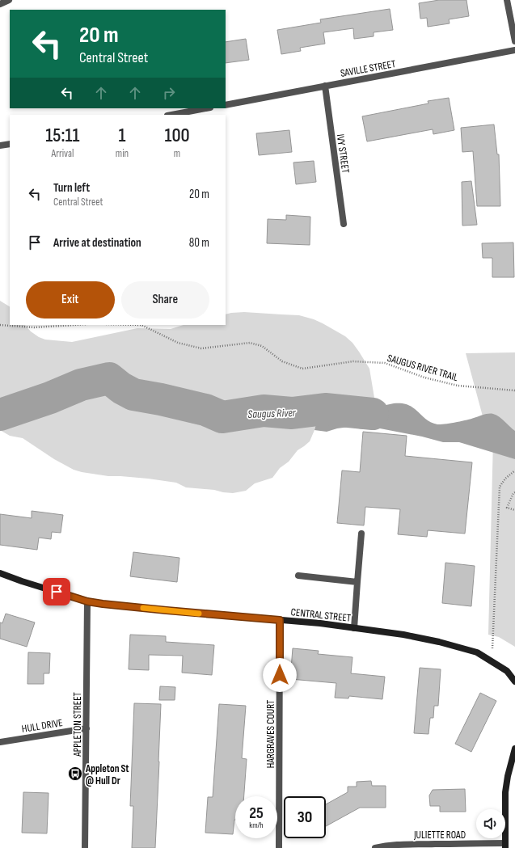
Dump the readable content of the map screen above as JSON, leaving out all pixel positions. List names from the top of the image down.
{
  "streets": {
    "street": [
      "SAVILLE STREET",
      "IVY STREET",
      "CENTRAL STREET",
      "APPLETON STREET",
      "HULL DRIVE",
      "HARGRAVES COURT",
      "JULIETTE ROAD"
    ],
    "path": ["SAUGUS RIVER TRAIL"]
  },
  "crossings": [
    ["SAVILLE STREET", "IVY STREET"],
    ["CENTRAL STREET", "APPLETON STREET"],
    ["CENTRAL STREET", "HARGRAVES COURT"],
    ["APPLETON STREET", "HULL DRIVE"]
  ],
  "water": ["Saugus River"],
  "places": {
    "bus stop": ["Appleton St @ Hull Dr"]
  },
  "page": {
    "turn": ["20 m", "Central Street"],
    "eta": [
      "15:11",
      "Arrival",
      "1",
      "min",
      "100",
      "m"
    ],
    "list": [
      {
        "name": "Turn left",
        "note": "Central Street",
        "value": "20 m"
      },
      {
        "name": "Arrive at destination",
        "value": "80 m"
      }
    ],
    "buttons": ["Exit", "Share"],
    "speed": "25 km/h",
    "limit": "30"
  }
}
